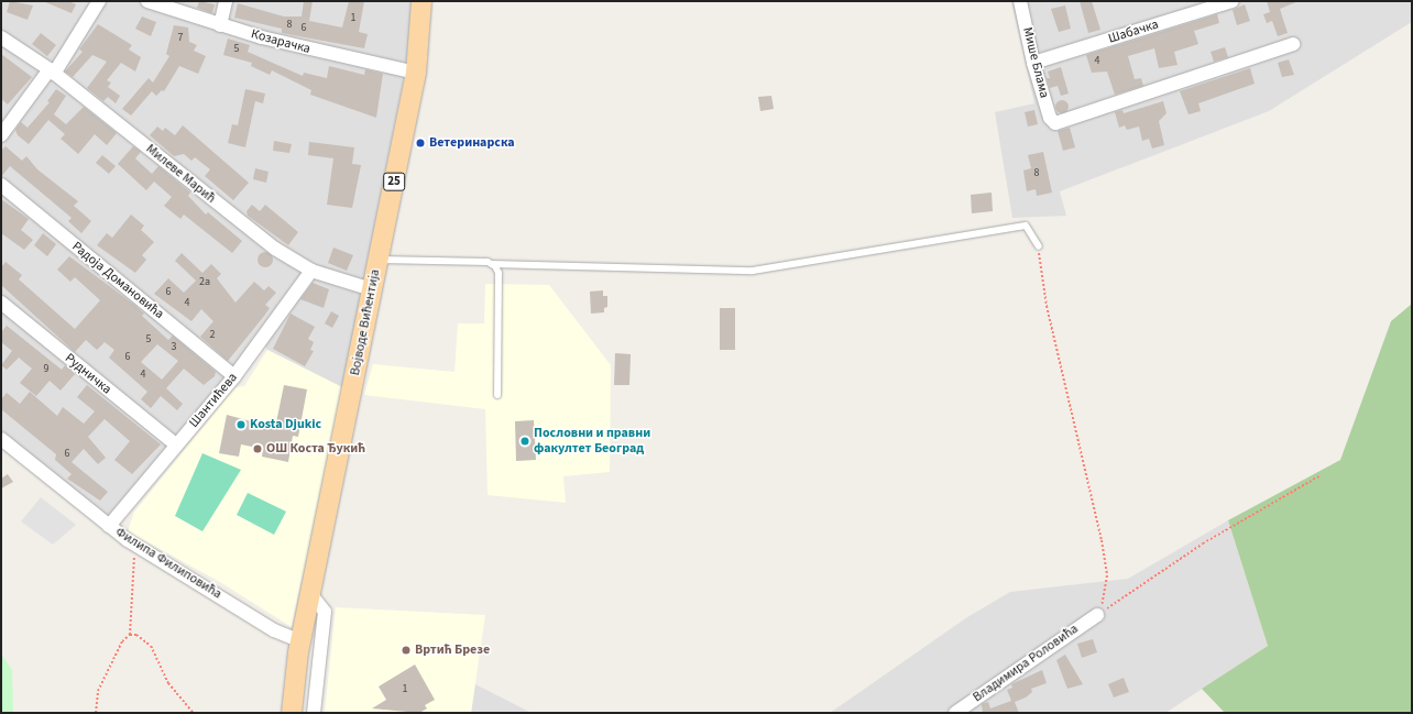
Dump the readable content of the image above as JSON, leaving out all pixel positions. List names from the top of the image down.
{
  "streets": {
    "main road": ["25", "Војводе Вићентија"],
    "street": [
      "Шабачка",
      "Козарачка",
      "Мише Блама",
      "Милеве Марић",
      "Радоја Домановића",
      "Рудничка",
      "Шантићева",
      "Филипа Филиповића",
      "Владимира Роловића"
    ]
  },
  "crossings": [
    ["Шабачка", "Мише Блама"],
    ["Козарачка", "Војводе Вићентија"],
    ["Милеве Марић", "Војводе Вићентија"],
    ["Милеве Марић", "Шантићева"],
    ["25", "Војводе Вићентија"],
    ["25", "Филипа Филиповића"],
    ["Радоја Домановића", "Шантићева"],
    ["Војводе Вићентија", "Филипа Филиповића"],
    ["Рудничка", "Шантићева"],
    ["Шантићева", "Филипа Филиповића"]
  ],
  "places": [
    "Ветеринарска",
    "Kosta Djukic",
    "Пословни и правни факултет Београд",
    "ОШ Коста Ђукић",
    "Вртић Брезе"
  ],
  "house_numbers": [
    "1",
    "8",
    "6",
    "7",
    "5",
    "4",
    "8",
    "2a",
    "6",
    "4",
    "2",
    "5",
    "3",
    "6",
    "9",
    "4",
    "6",
    "1"
  ]
}
